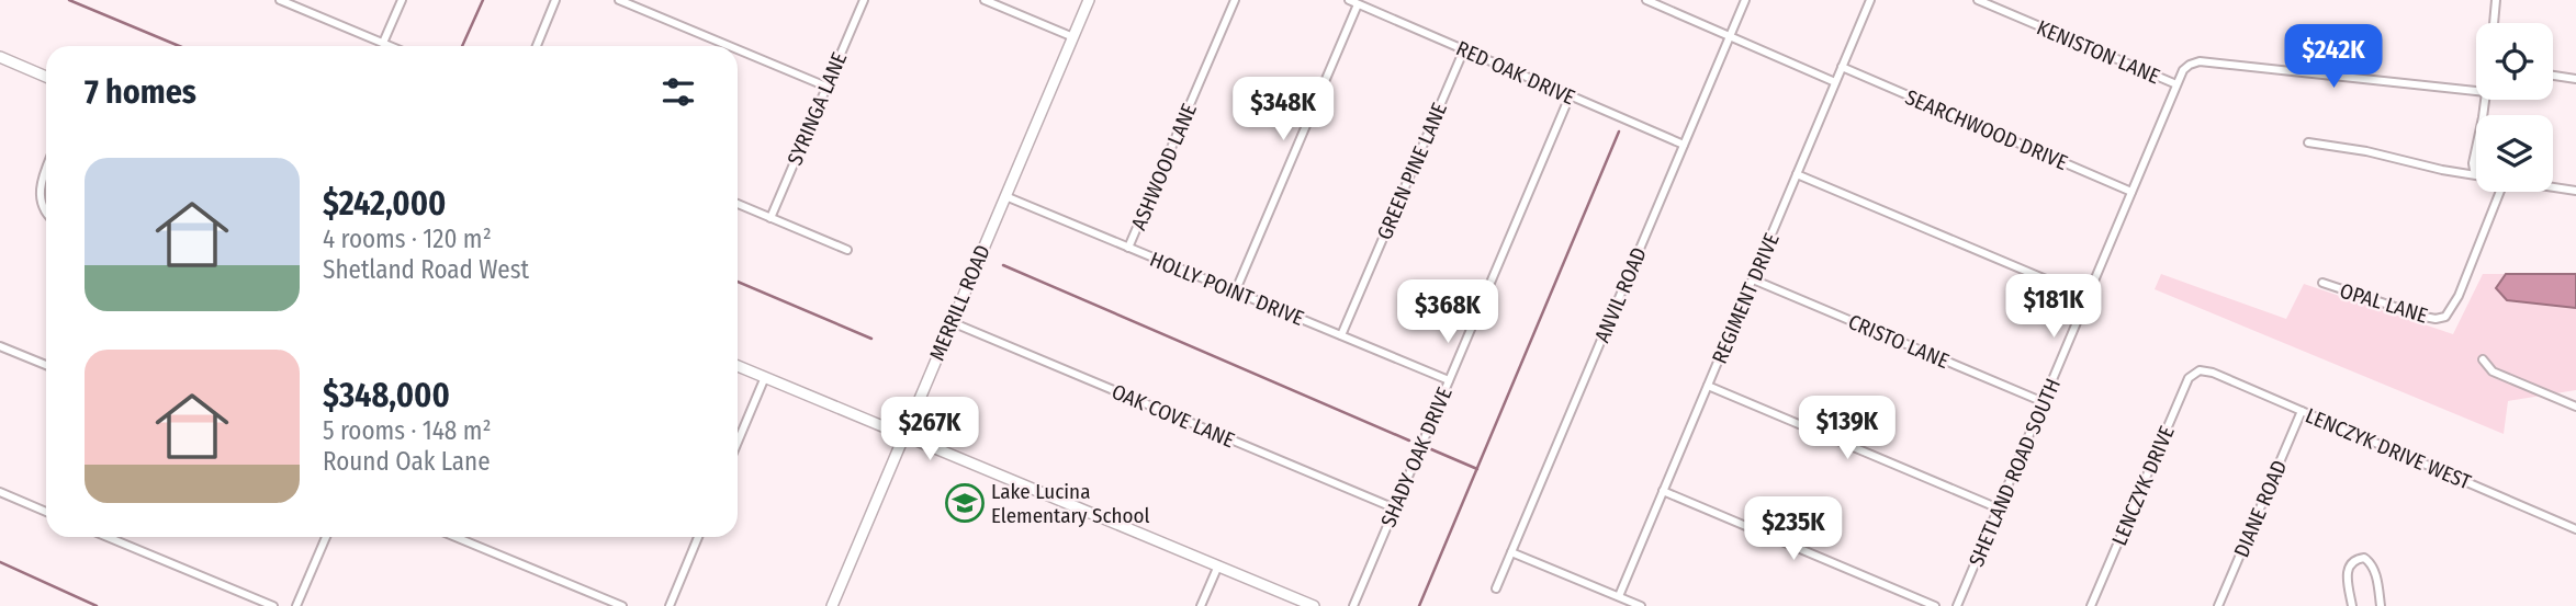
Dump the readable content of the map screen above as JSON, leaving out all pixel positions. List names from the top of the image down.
{
  "streets": {
    "main road": ["MERRILL ROAD"],
    "street": [
      "KENISTON LANE",
      "RED OAK DRIVE",
      "SYRINGA LANE",
      "SEARCHWOOD DRIVE",
      "ASHWOOD LANE",
      "GREEN PINE LANE",
      "HOLLY POINT DRIVE",
      "ANVIL ROAD",
      "REGIMENT DRIVE",
      "OPAL LANE",
      "CRISTO LANE",
      "OAK COVE LANE",
      "LENCZYK DRIVE WEST",
      "SHADY OAK DRIVE",
      "SHETLAND ROAD SOUTH",
      "LENCZYK DRIVE",
      "DIANE ROAD"
    ]
  },
  "crossings": [
    ["KENISTON LANE", "SHETLAND ROAD SOUTH"],
    ["RED OAK DRIVE", "GREEN PINE LANE"],
    ["RED OAK DRIVE", "ANVIL ROAD"],
    ["RED OAK DRIVE", "SHADY OAK DRIVE"],
    ["SEARCHWOOD DRIVE", "REGIMENT DRIVE"],
    ["SEARCHWOOD DRIVE", "SHETLAND ROAD SOUTH"],
    ["ASHWOOD LANE", "HOLLY POINT DRIVE"],
    ["GREEN PINE LANE", "HOLLY POINT DRIVE"],
    ["HOLLY POINT DRIVE", "MERRILL ROAD"],
    ["HOLLY POINT DRIVE", "SHADY OAK DRIVE"],
    ["REGIMENT DRIVE", "CRISTO LANE"],
    ["MERRILL ROAD", "OAK COVE LANE"],
    ["CRISTO LANE", "SHETLAND ROAD SOUTH"],
    ["OAK COVE LANE", "SHADY OAK DRIVE"],
    ["LENCZYK DRIVE WEST", "LENCZYK DRIVE"],
    ["LENCZYK DRIVE WEST", "DIANE ROAD"]
  ],
  "places": {
    "school or university": ["Lake Lucina Elementary School"]
  },
  "page": {
    "price": [
      "$242K",
      "$348K",
      "$181K",
      "$368K",
      "$139K",
      "$267K",
      "$235K"
    ],
    "heading": "7 homes",
    "list": [
      {
        "name": "$242,000",
        "note": "4 rooms · 120 m² · Shetland Road West"
      },
      {
        "name": "$348,000",
        "note": "5 rooms · 148 m² · Round Oak Lane"
      }
    ]
  }
}
